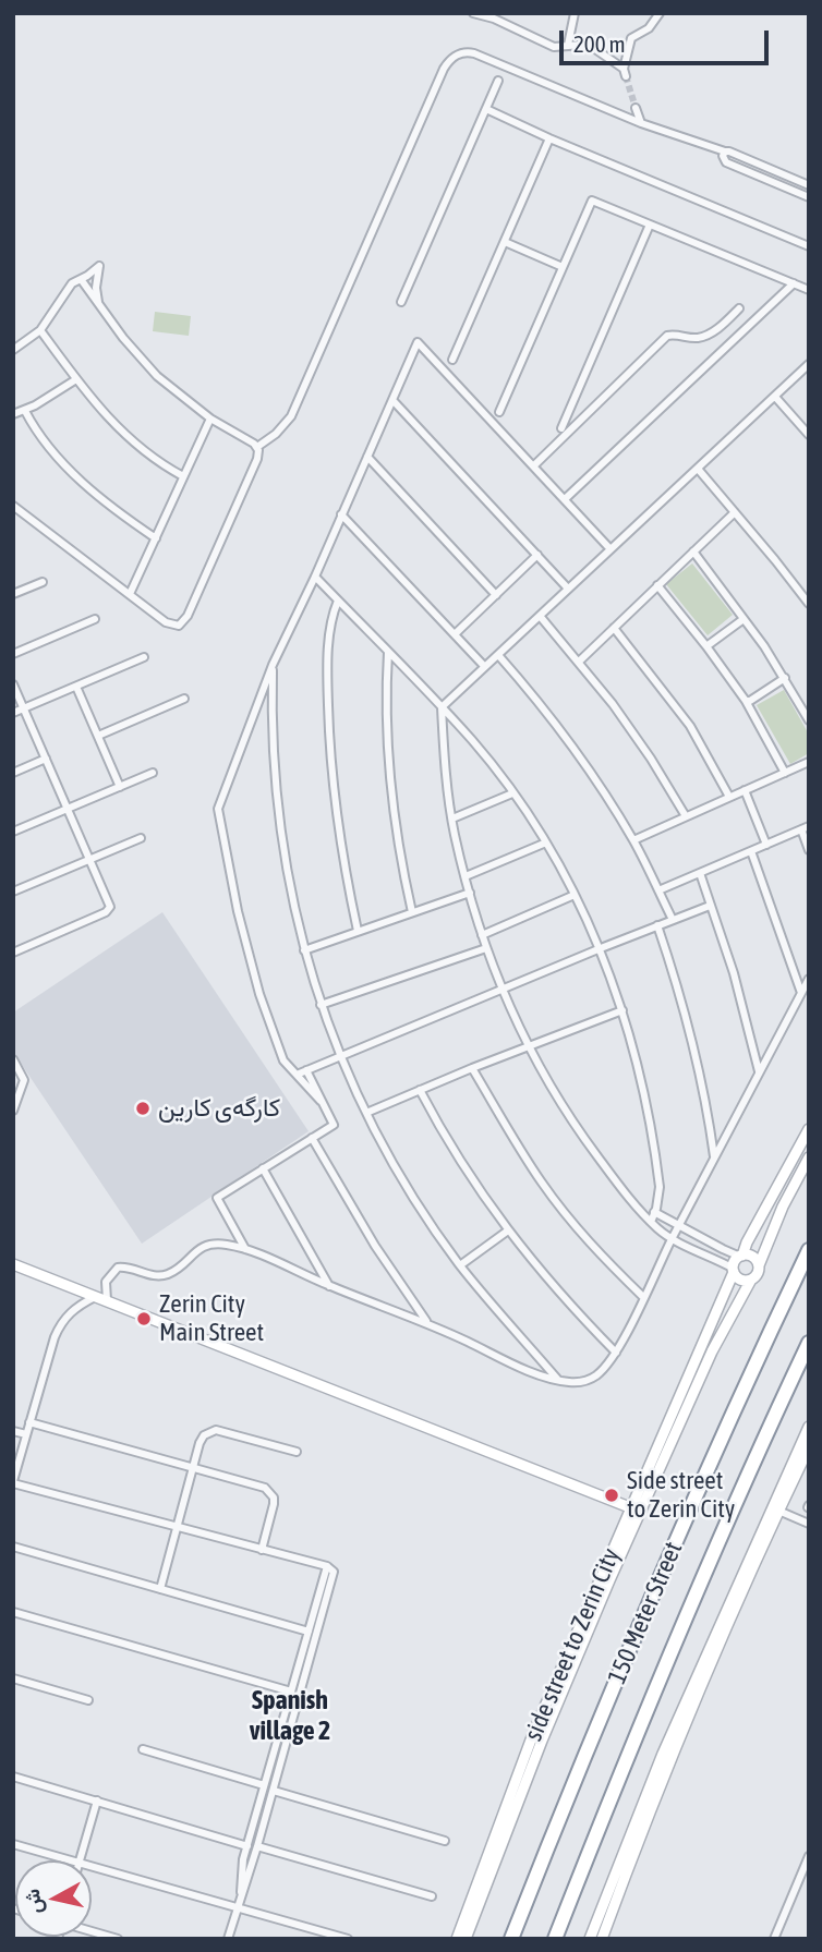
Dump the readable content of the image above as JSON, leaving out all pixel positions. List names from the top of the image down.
{
  "streets": {
    "highway": ["150 Meter Street"],
    "street": ["side street to Zerin City"]
  },
  "districts": ["Spanish village 2"],
  "places": ["کارگەی کارین", "Zerin City Main Street", "Side street to Zerin City"],
  "scale_bar": "200 m",
  "north": "left"
}
